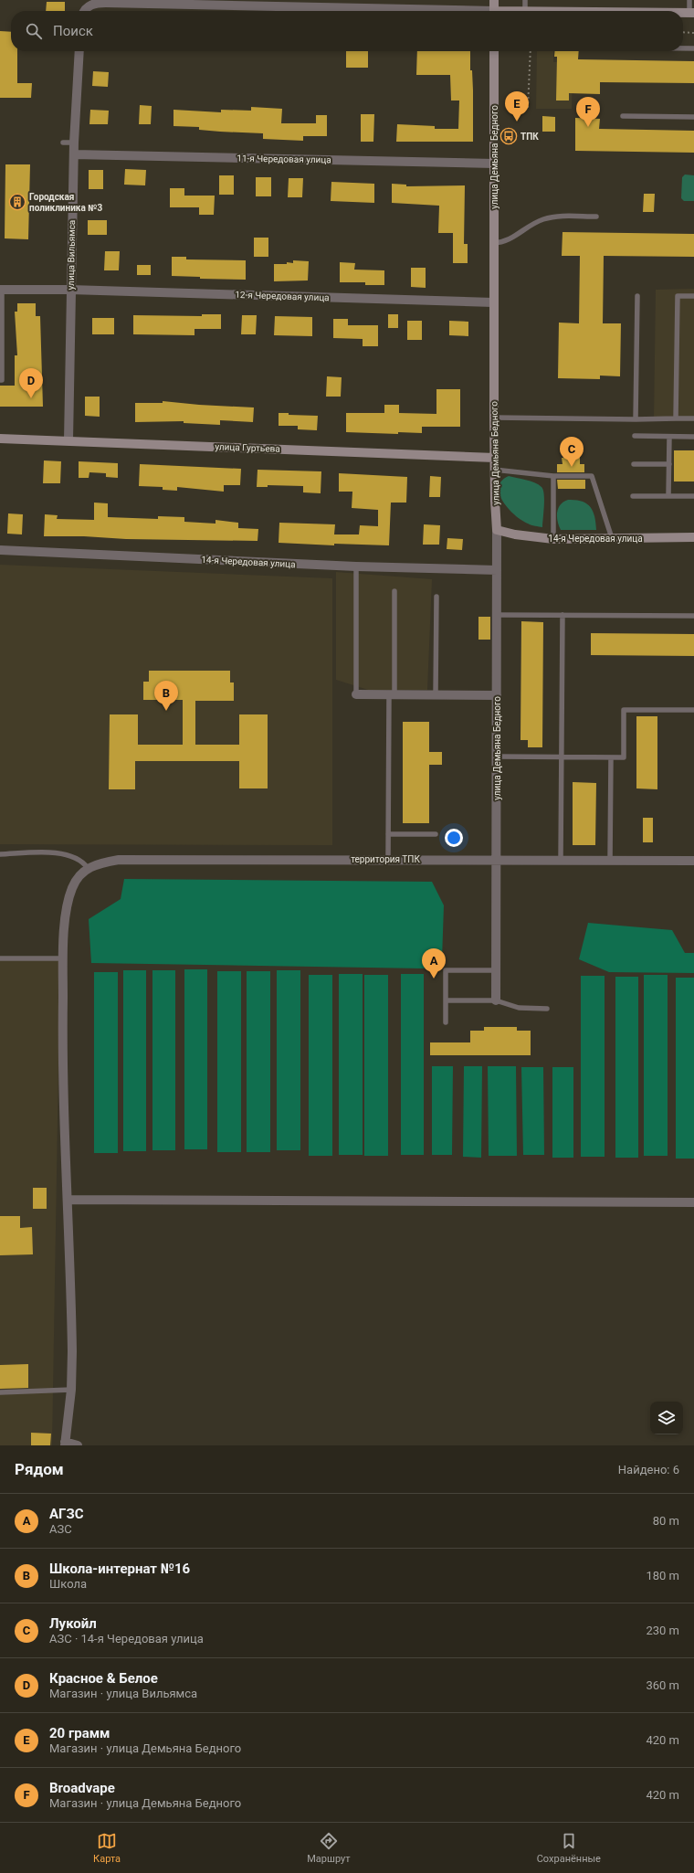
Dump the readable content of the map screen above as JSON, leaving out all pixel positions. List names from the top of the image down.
{
  "streets": {
    "main road": ["улица Демьяна Бедного", "улица Гуртьева", "14-я Чередовая улица"],
    "street": [
      "11-я Чередовая улица",
      "улица Вильямса",
      "12-я Чередовая улица",
      "территория ТПК"
    ]
  },
  "crossings": [
    ["улица Демьяна Бедного", "11-я Чередовая улица"],
    ["улица Демьяна Бедного", "12-я Чередовая улица"],
    ["улица Демьяна Бедного", "улица Гуртьева"],
    ["улица Демьяна Бедного", "14-я Чередовая улица"],
    ["улица Демьяна Бедного", "территория ТПК"],
    ["11-я Чередовая улица", "улица Вильямса"],
    ["улица Вильямса", "12-я Чередовая улица"],
    ["улица Вильямса", "улица Гуртьева"]
  ],
  "places": {
    "bus stop": ["ТПК"],
    "building": ["Городская поликлиника №3"]
  },
  "page": {
    "search": "Поиск",
    "pins": [
      "E",
      "F",
      "D",
      "C",
      "B",
      "A"
    ],
    "heading": ["Рядом", "Найдено: 6"],
    "list": [
      {
        "mark": "A",
        "name": "АГЗС",
        "note": "АЗС",
        "value": "80 m"
      },
      {
        "mark": "B",
        "name": "Школа-интернат №16",
        "note": "Школа",
        "value": "180 m"
      },
      {
        "mark": "C",
        "name": "Лукойл",
        "note": "АЗС · 14-я Чередовая улица",
        "value": "230 m"
      },
      {
        "mark": "D",
        "name": "Красное & Белое",
        "note": "Магазин · улица Вильямса",
        "value": "360 m"
      },
      {
        "mark": "E",
        "name": "20 грамм",
        "note": "Магазин · улица Демьяна Бедного",
        "value": "420 m"
      },
      {
        "mark": "F",
        "name": "Broadvape",
        "note": "Магазин · улица Демьяна Бедного",
        "value": "420 m"
      }
    ],
    "nav": ["Карта", "Маршрут", "Сохранённые"]
  }
}
